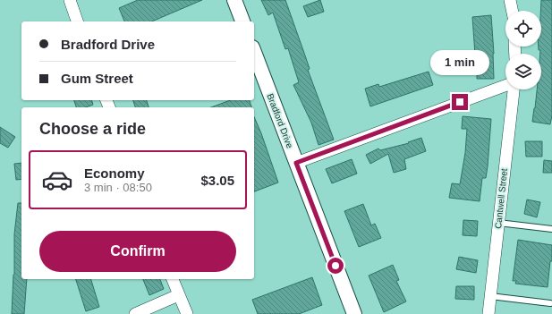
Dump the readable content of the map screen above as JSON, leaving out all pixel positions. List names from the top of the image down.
{
  "streets": {
    "street": ["Bradford Drive", "Cantwell Street"]
  },
  "page": {
    "banner": ["Bradford Drive", "Gum Street"],
    "bubble": "1 min",
    "heading": "Choose a ride",
    "list": [
      {
        "name": "Economy",
        "note": "3 min · 08:50",
        "value": "$3.05"
      }
    ],
    "buttons": "Confirm"
  }
}
